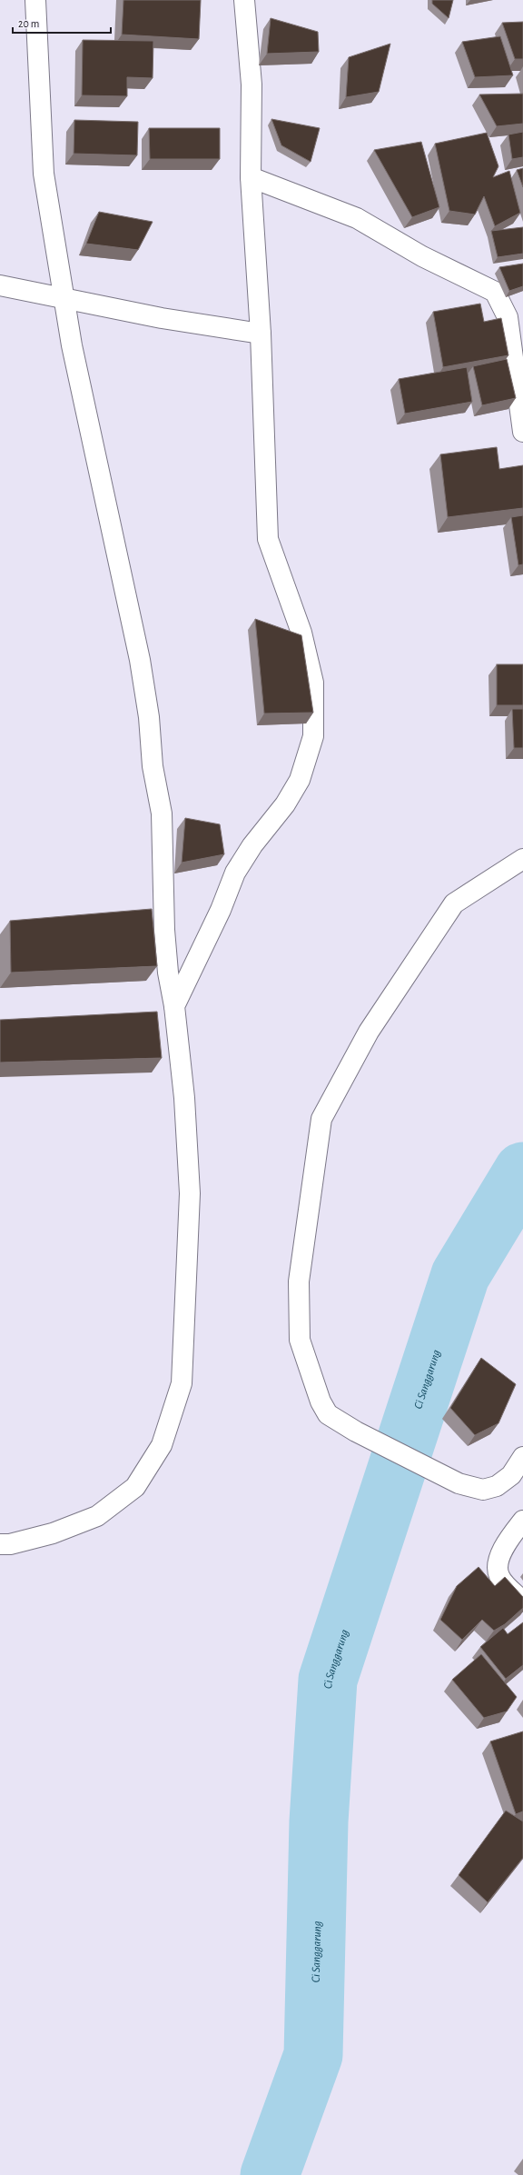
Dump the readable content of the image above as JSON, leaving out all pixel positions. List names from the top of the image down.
{
  "water": ["Ci Sanggarung"],
  "scale_bar": "20 m"
}
